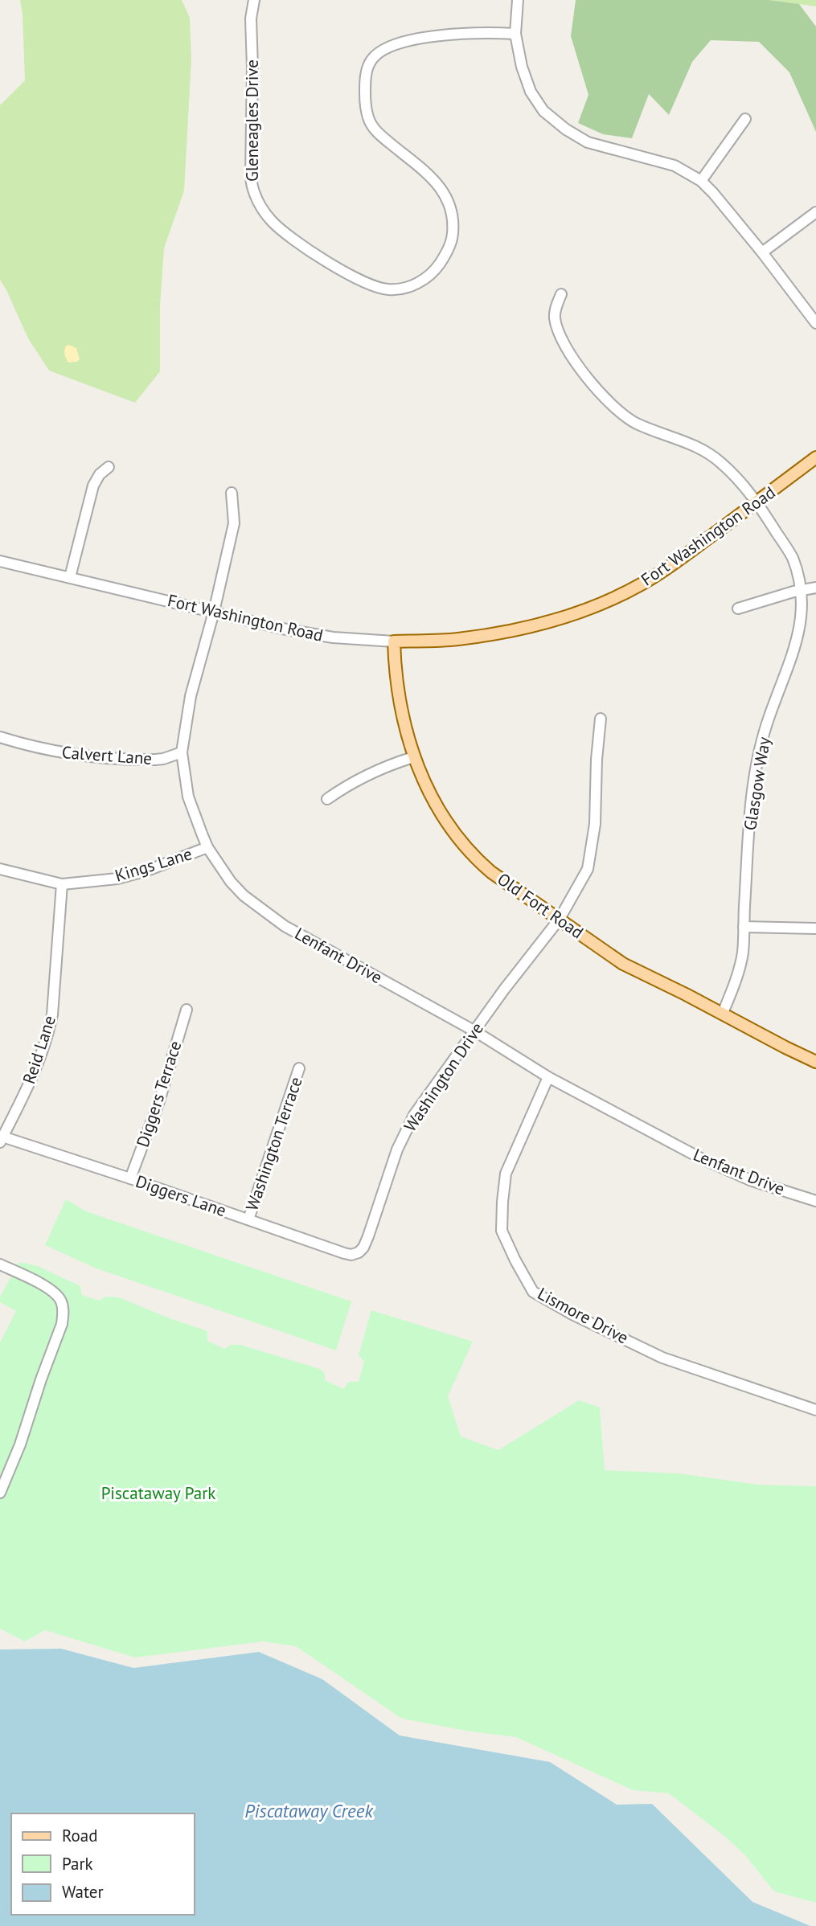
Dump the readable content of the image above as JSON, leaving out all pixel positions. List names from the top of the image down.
{
  "streets": {
    "main road": ["Fort Washington Road", "Old Fort Road"],
    "street": [
      "Gleneagles Drive",
      "Calvert Lane",
      "Glasgow Way",
      "Kings Lane",
      "Lenfant Drive",
      "Reid Lane",
      "Washington Drive",
      "Diggers Terrace",
      "Washington Terrace",
      "Diggers Lane",
      "Lismore Drive"
    ]
  },
  "crossings": [
    ["Fort Washington Road", "Glasgow Way"],
    ["Fort Washington Road", "Old Fort Road"],
    ["Fort Washington Road", "Lenfant Drive"],
    ["Calvert Lane", "Lenfant Drive"],
    ["Glasgow Way", "Old Fort Road"],
    ["Kings Lane", "Lenfant Drive"],
    ["Kings Lane", "Reid Lane"],
    ["Old Fort Road", "Washington Drive"],
    ["Lenfant Drive", "Washington Drive"],
    ["Lenfant Drive", "Lismore Drive"],
    ["Reid Lane", "Diggers Lane"],
    ["Washington Drive", "Diggers Lane"],
    ["Diggers Terrace", "Diggers Lane"],
    ["Washington Terrace", "Diggers Lane"]
  ],
  "water": ["Piscataway Creek"],
  "parks": ["Piscataway Park"],
  "legend": ["Road", "Park", "Water"]
}
